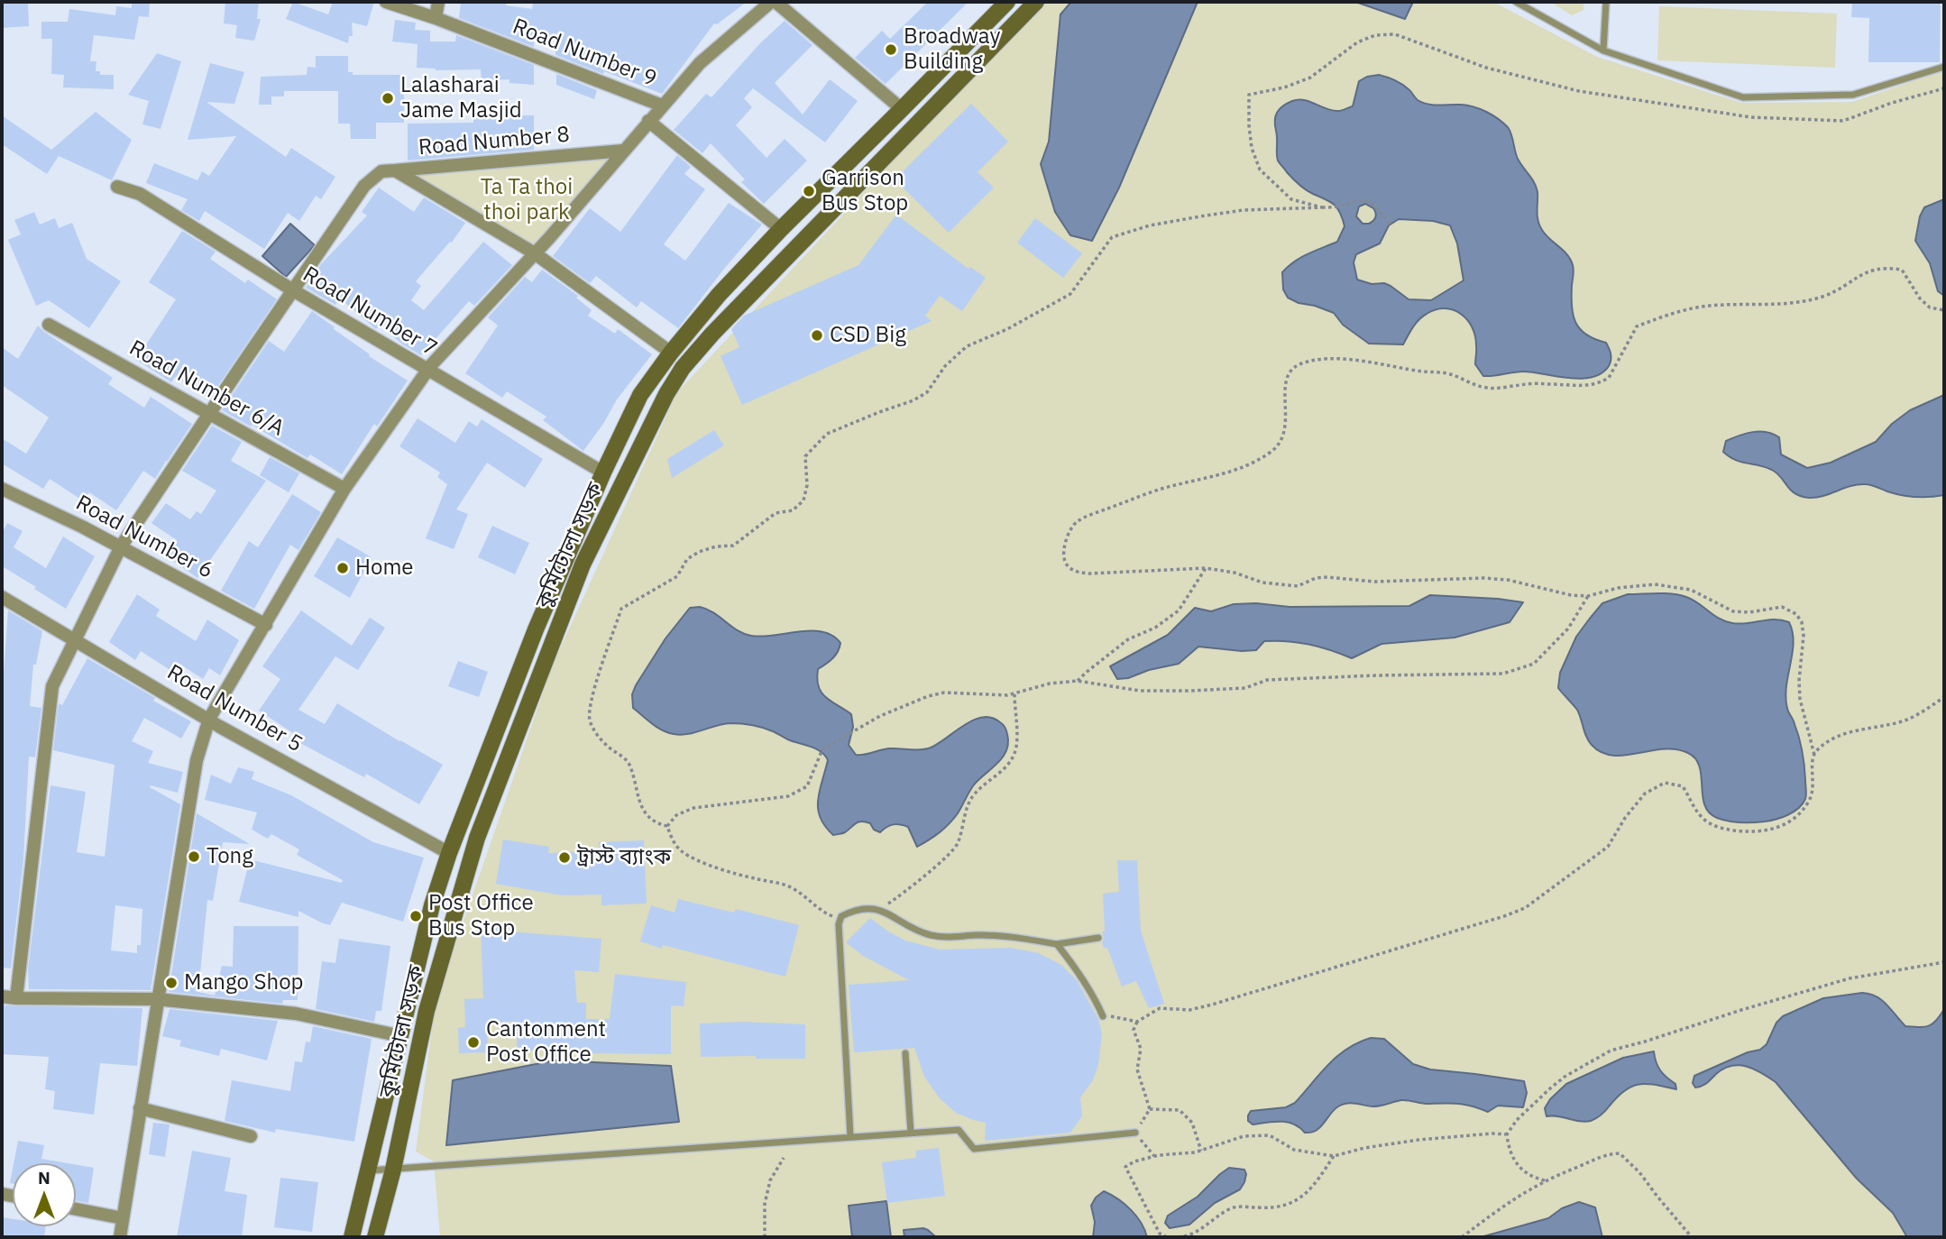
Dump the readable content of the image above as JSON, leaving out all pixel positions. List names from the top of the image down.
{
  "streets": {
    "main road": ["কুর্মিটোলা সড়ক"],
    "street": [
      "Road Number 9",
      "Road Number 8",
      "Road Number 7",
      "Road Number 6/A",
      "Road Number 6",
      "Road Number 5"
    ]
  },
  "crossings": [
    ["Road Number 9", "কুর্মিটোলা সড়ক"],
    ["Road Number 8", "কুর্মিটোলা সড়ক"],
    ["Road Number 7", "কুর্মিটোলা সড়ক"],
    ["কুর্মিটোলা সড়ক", "Road Number 5"]
  ],
  "parks": ["Ta Ta thoi thoi park"],
  "places": [
    "Broadway Building",
    "Lalasharai Jame Masjid",
    "Garrison Bus Stop",
    "CSD Big",
    "Home",
    "Tong",
    "ট্রাস্ট ব্যাংক",
    "Post Office Bus Stop",
    "Mango Shop",
    "Cantonment Post Office"
  ],
  "north": "top"
}
